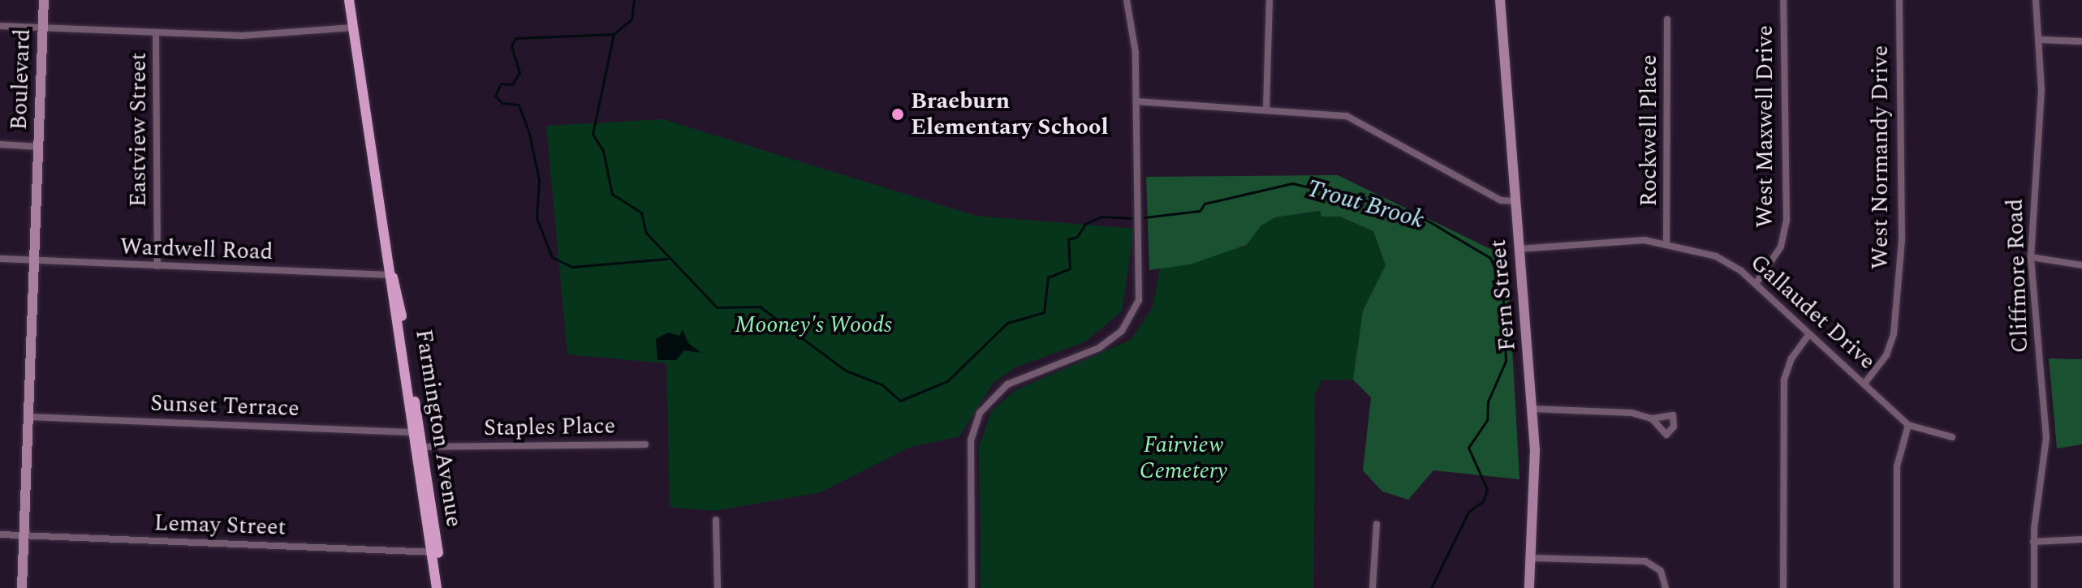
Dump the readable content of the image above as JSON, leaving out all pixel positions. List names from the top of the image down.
{
  "streets": {
    "main road": ["Boulevard", "Fern Street", "Farmington Avenue"],
    "street": [
      "West Maxwell Drive",
      "Eastview Street",
      "Rockwell Place",
      "West Normandy Drive",
      "Wardwell Road",
      "Cliffmore Road",
      "Gallaudet Drive",
      "Sunset Terrace",
      "Staples Place",
      "Lemay Street"
    ]
  },
  "crossings": [
    ["Boulevard", "Wardwell Road"],
    ["Boulevard", "Sunset Terrace"],
    ["Boulevard", "Lemay Street"],
    ["West Maxwell Drive", "Gallaudet Drive"],
    ["Eastview Street", "Wardwell Road"],
    ["Rockwell Place", "Gallaudet Drive"],
    ["West Normandy Drive", "Gallaudet Drive"],
    ["Wardwell Road", "Farmington Avenue"],
    ["Fern Street", "Gallaudet Drive"],
    ["Sunset Terrace", "Farmington Avenue"],
    ["Staples Place", "Farmington Avenue"],
    ["Farmington Avenue", "Lemay Street"]
  ],
  "water": ["Trout Brook"],
  "parks": ["Mooney's Woods", "Fairview Cemetery"],
  "places": ["Braeburn Elementary School"]
}
